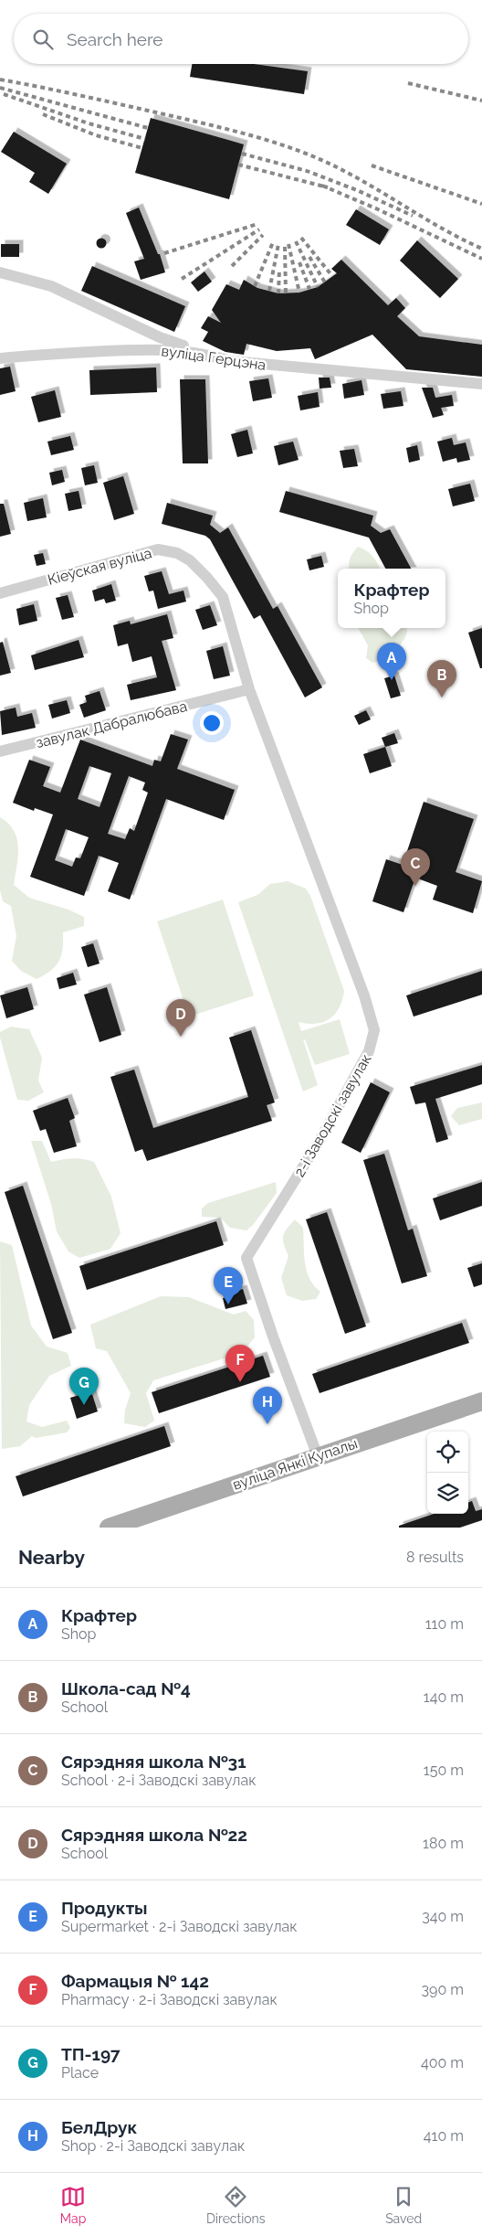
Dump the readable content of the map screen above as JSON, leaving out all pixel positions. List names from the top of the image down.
{
  "streets": {
    "main road": ["вуліца Янкі Купалы"],
    "street": [
      "вуліца Герцэна",
      "Кіеўская вуліца",
      "завулак Дабралюбава",
      "2-і Заводскі завулак"
    ]
  },
  "crossings": [
    ["Кіеўская вуліца", "завулак Дабралюбава"],
    ["Кіеўская вуліца", "2-і Заводскі завулак"],
    ["завулак Дабралюбава", "2-і Заводскі завулак"],
    ["2-і Заводскі завулак", "вуліца Янкі Купалы"]
  ],
  "page": {
    "search": "Search here",
    "popup": ["Крафтер", "Shop"],
    "pins": [
      "A",
      "B",
      "C",
      "D",
      "E",
      "F",
      "G",
      "H"
    ],
    "heading": ["Nearby", "8 results"],
    "list": [
      {
        "mark": "A",
        "name": "Крафтер",
        "note": "Shop",
        "value": "110 m"
      },
      {
        "mark": "B",
        "name": "Школа-сад №4",
        "note": "School",
        "value": "140 m"
      },
      {
        "mark": "C",
        "name": "Сярэдняя школа №31",
        "note": "School · 2-і Заводскі завулак",
        "value": "150 m"
      },
      {
        "mark": "D",
        "name": "Сярэдняя школа №22",
        "note": "School",
        "value": "180 m"
      },
      {
        "mark": "E",
        "name": "Продукты",
        "note": "Supermarket · 2-і Заводскі завулак",
        "value": "340 m"
      },
      {
        "mark": "F",
        "name": "Фармацыя № 142",
        "note": "Pharmacy · 2-і Заводскі завулак",
        "value": "390 m"
      },
      {
        "mark": "G",
        "name": "ТП-197",
        "note": "Place",
        "value": "400 m"
      },
      {
        "mark": "H",
        "name": "БелДрук",
        "note": "Shop · 2-і Заводскі завулак",
        "value": "410 m"
      }
    ],
    "nav": ["Map", "Directions", "Saved"]
  }
}
